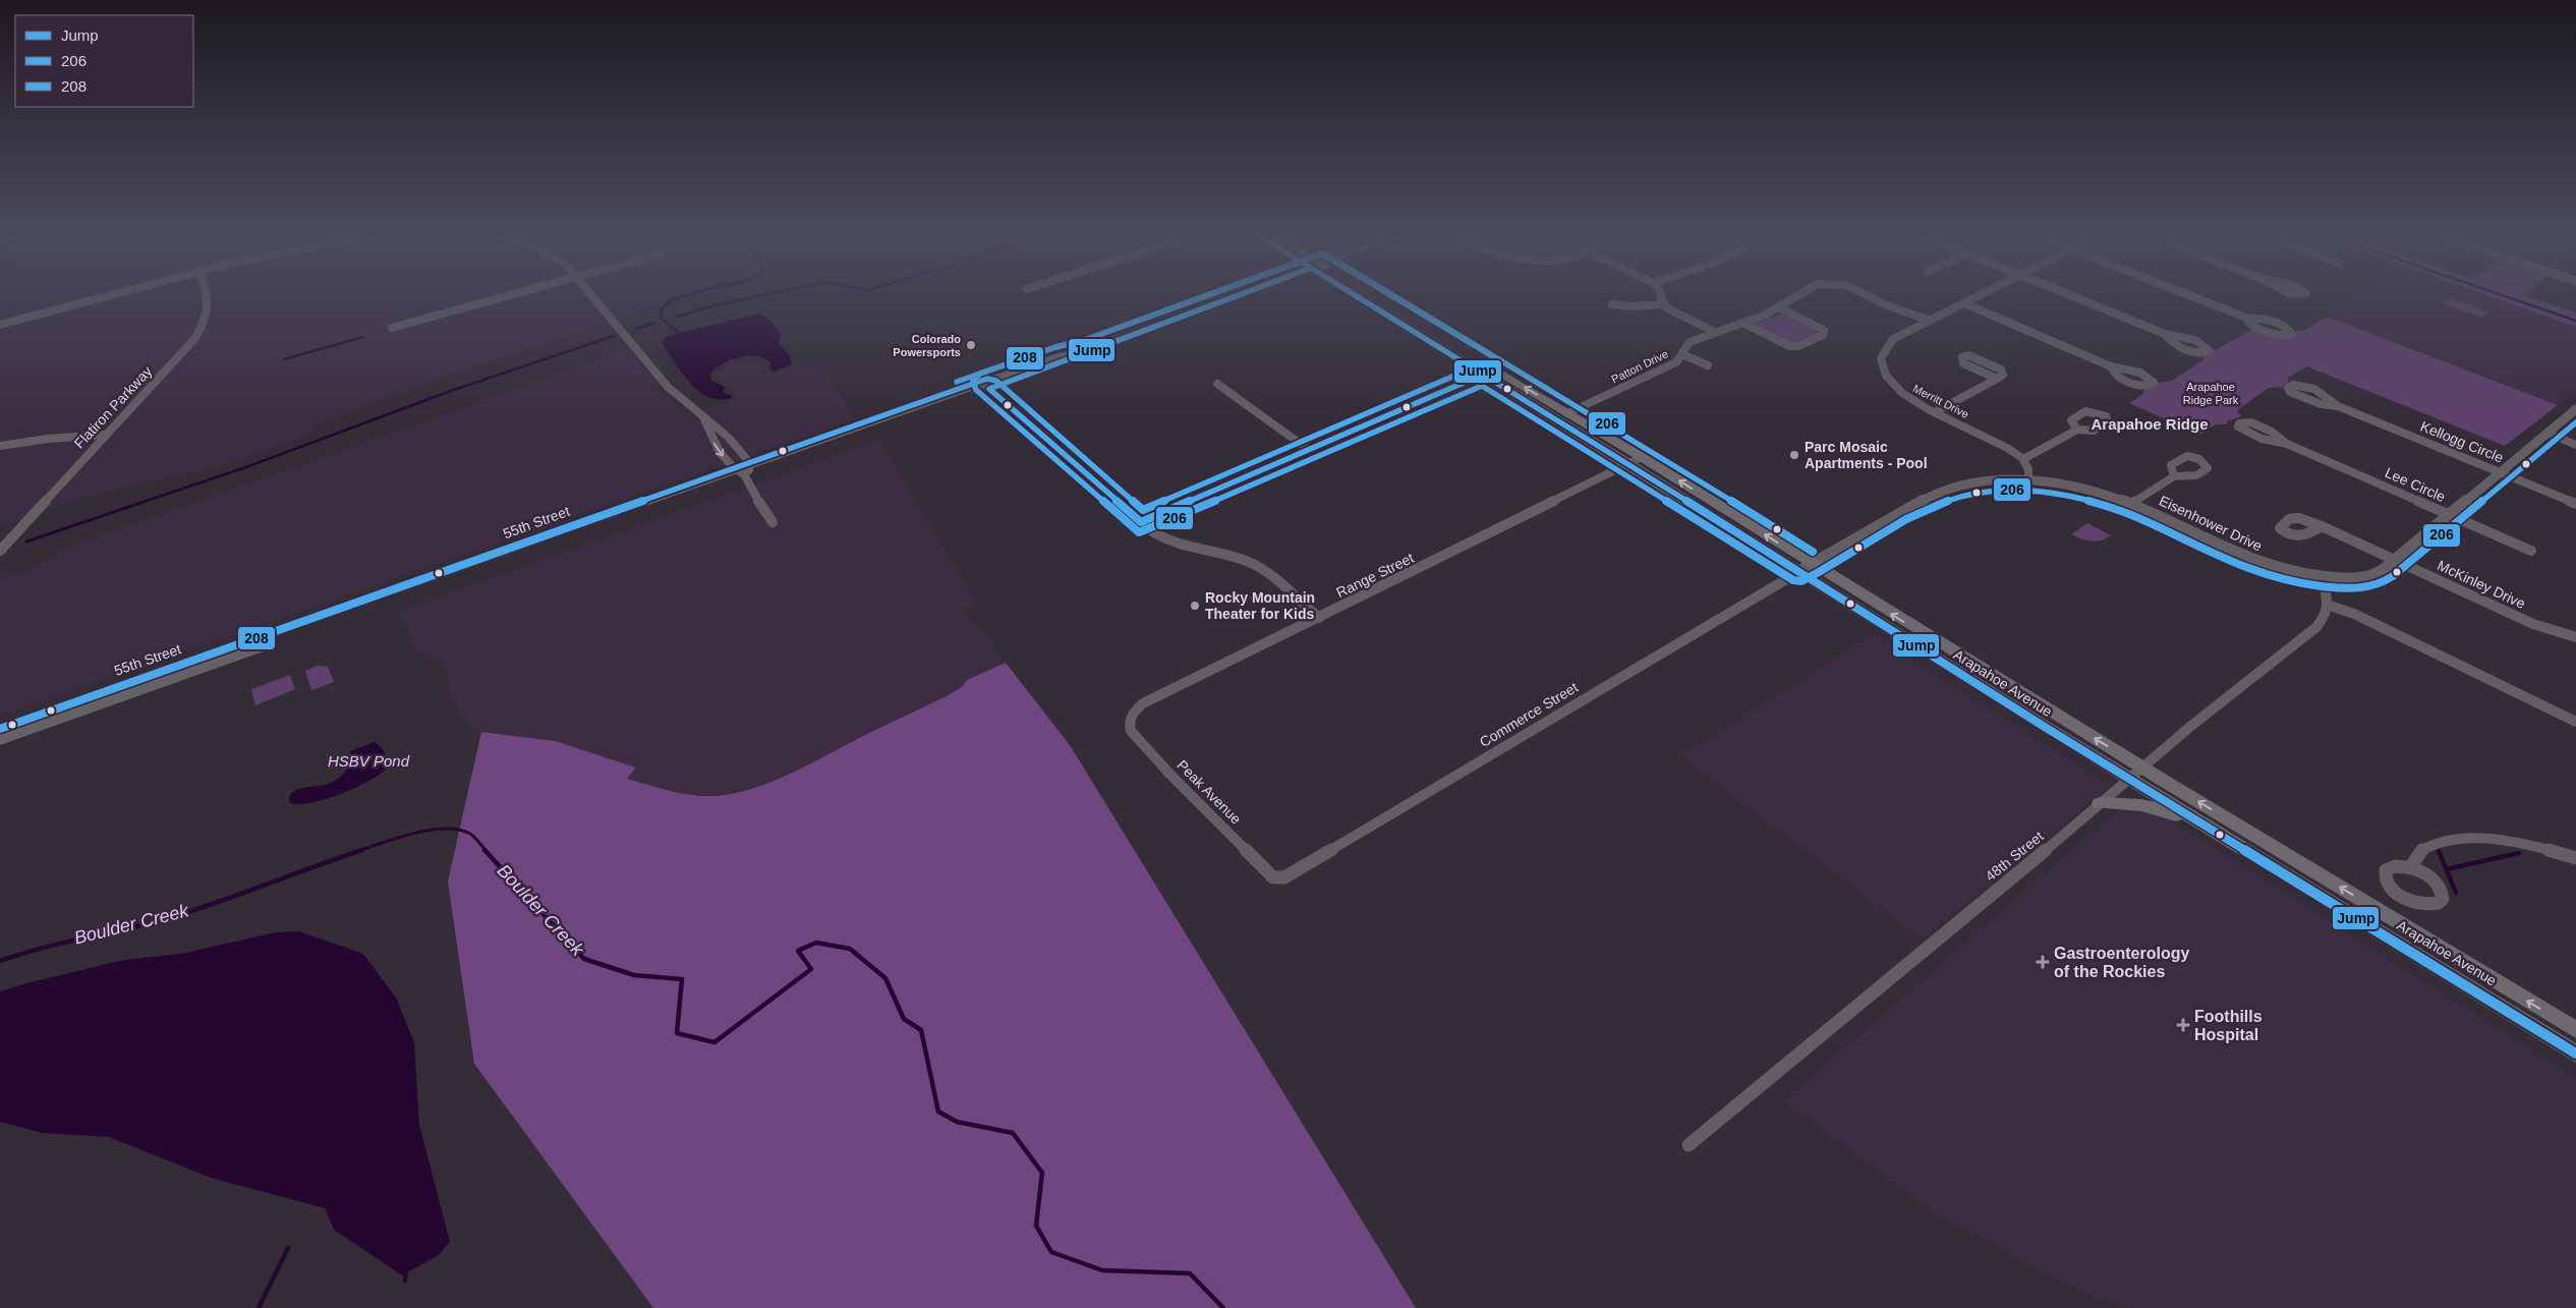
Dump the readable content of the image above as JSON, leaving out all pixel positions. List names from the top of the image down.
{
  "streets": {
    "main road": ["55th Street", "Arapahoe Avenue"],
    "street": [
      "Patton Drive",
      "Merritt Drive",
      "Flatiron Parkway",
      "Kellogg Circle",
      "Lee Circle",
      "Eisenhower Drive",
      "Range Street",
      "McKinley Drive",
      "Commerce Street",
      "Peak Avenue",
      "48th Street"
    ]
  },
  "crossings": [
    ["Patton Drive", "Merritt Drive"],
    ["Patton Drive", "Arapahoe Avenue"],
    ["Kellogg Circle", "Eisenhower Drive"],
    ["Lee Circle", "Eisenhower Drive"],
    ["Eisenhower Drive", "McKinley Drive"],
    ["Eisenhower Drive", "Arapahoe Avenue"],
    ["Eisenhower Drive", "Commerce Street"],
    ["Range Street", "Arapahoe Avenue"],
    ["Range Street", "Peak Avenue"],
    ["Arapahoe Avenue", "Commerce Street"],
    ["Arapahoe Avenue", "48th Street"],
    ["Commerce Street", "Peak Avenue"]
  ],
  "districts": ["Arapahoe Ridge"],
  "water": ["HSBV Pond", "Boulder Creek"],
  "parks": ["Arapahoe Ridge Park"],
  "places": {
    "other": ["Colorado Powersports", "Parc Mosaic Apartments - Pool", "Rocky Mountain Theater for Kids"],
    "health": ["Gastroenterology of the Rockies", "Foothills Hospital"]
  },
  "lines": ["transit line Jump", "transit line 206", "transit line 208"],
  "legend": ["Jump", "206", "208"]
}
